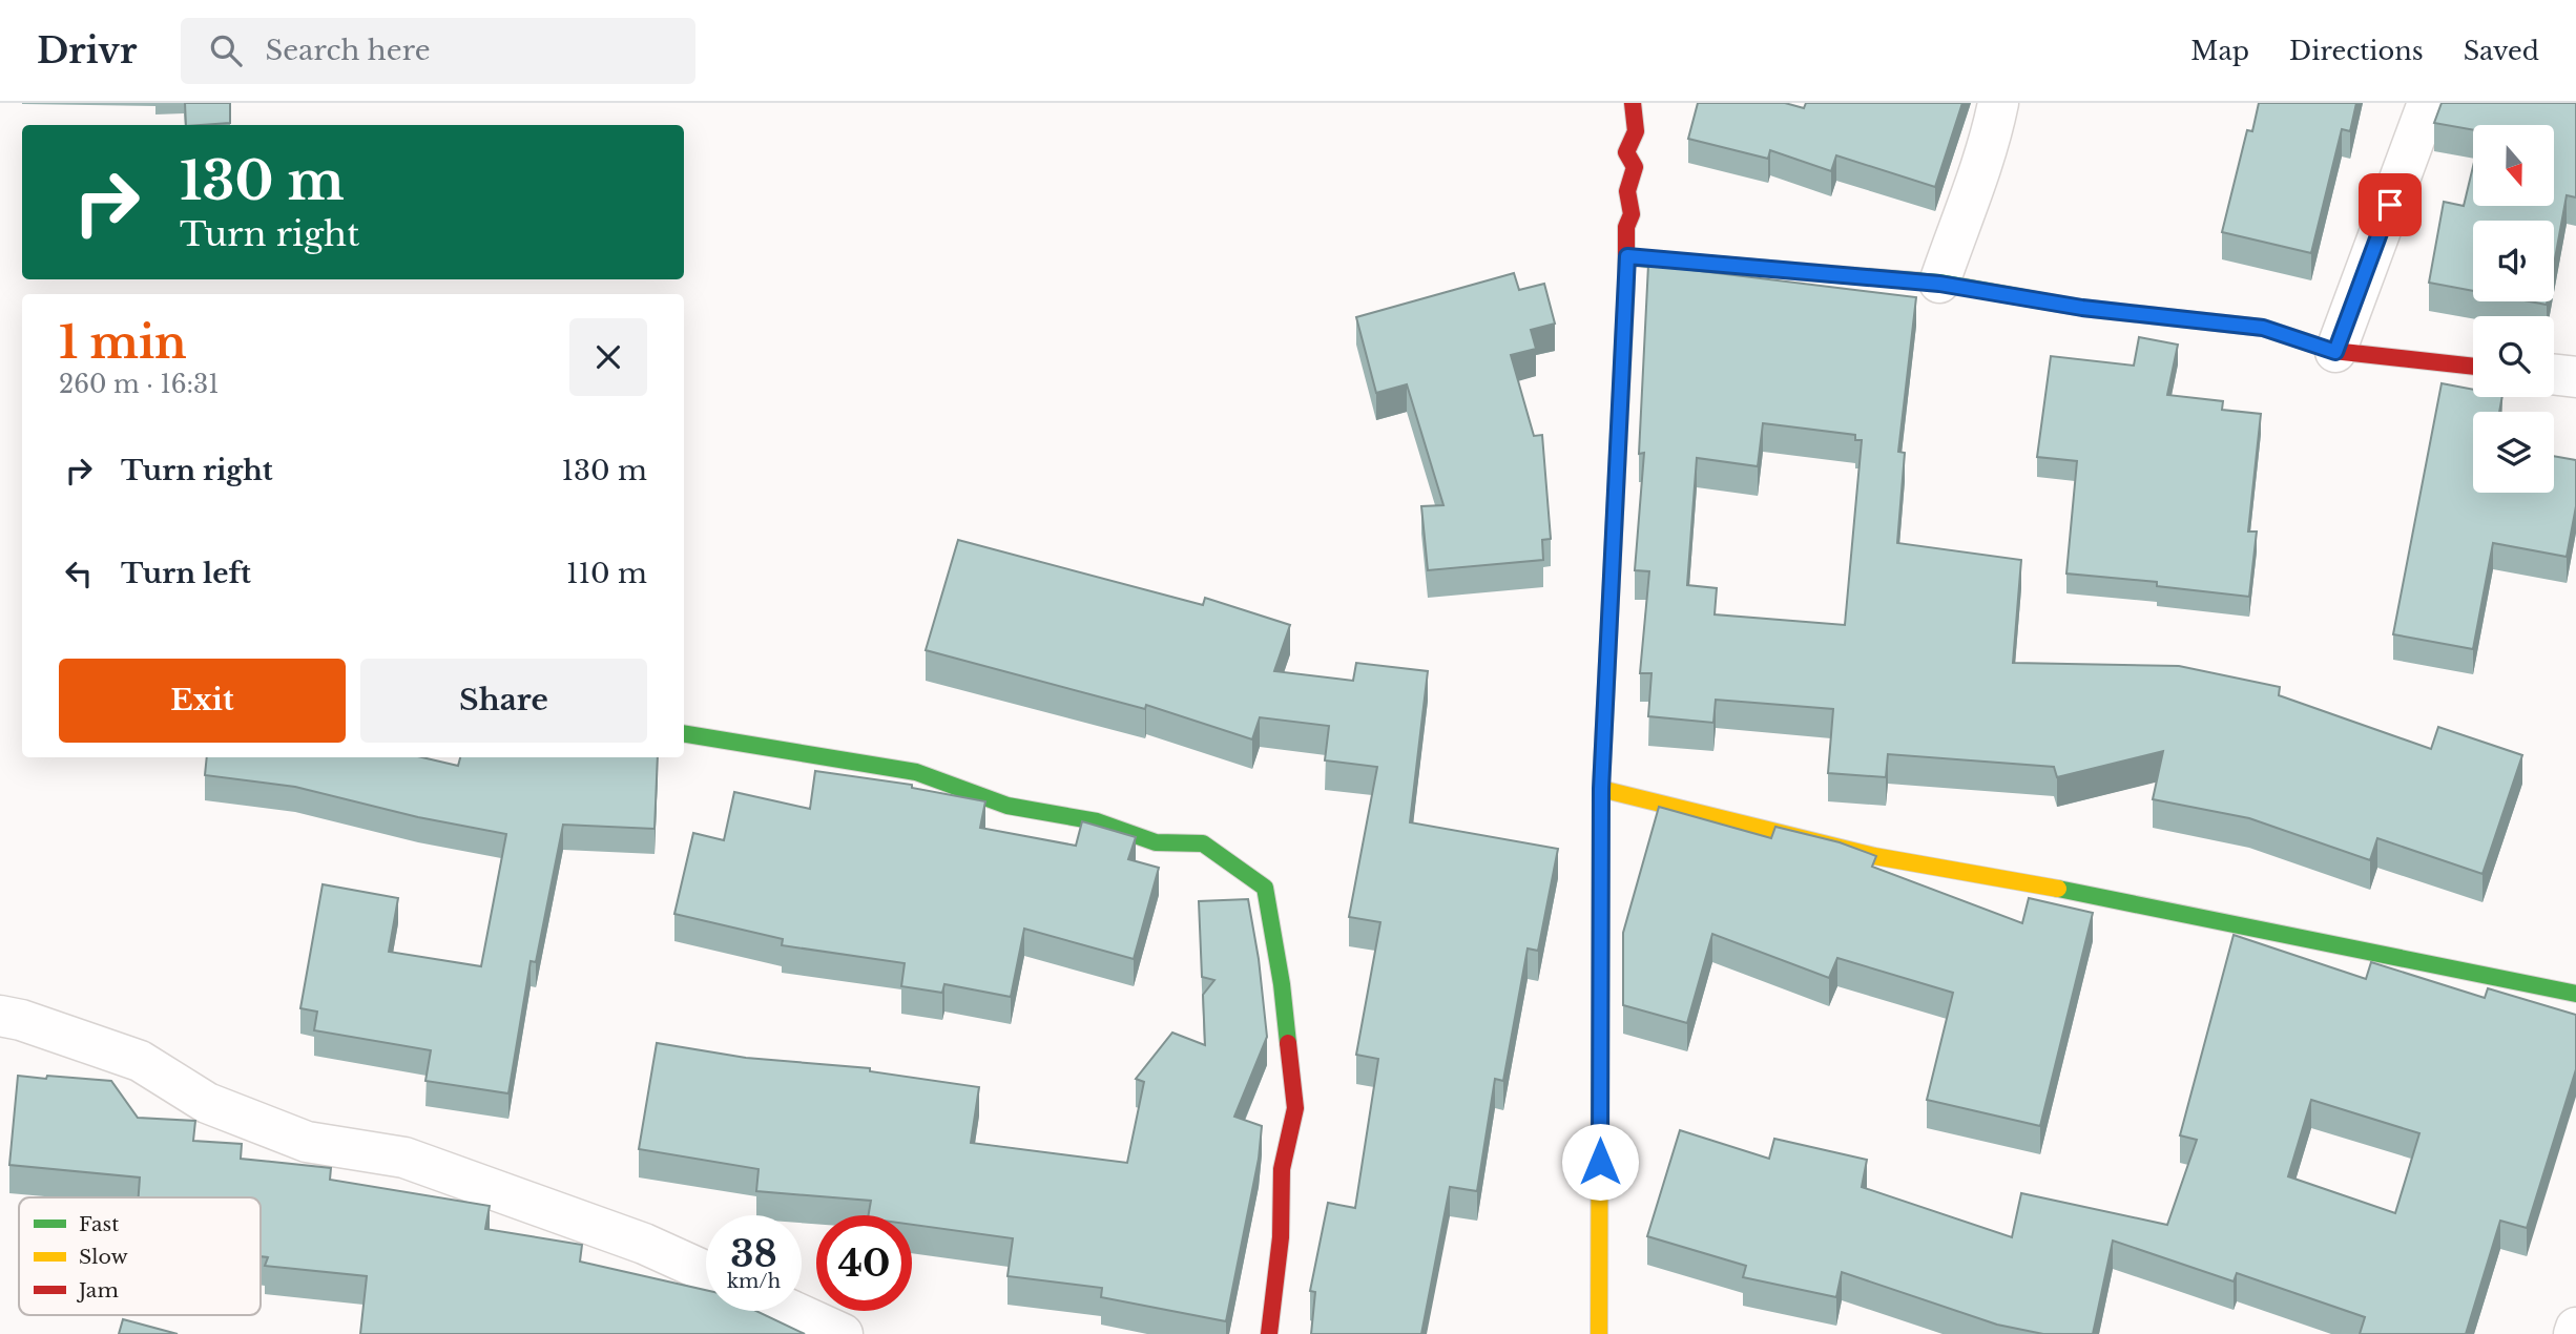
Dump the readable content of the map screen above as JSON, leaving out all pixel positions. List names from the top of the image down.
{
  "legend": ["Fast", "Slow", "Jam"],
  "north": "bottom",
  "page": {
    "header": "Drivr",
    "search": "Search here",
    "nav": ["Map", "Directions", "Saved"],
    "turn": ["130 m", "Turn right"],
    "heading": ["1 min", "260 m · 16:31"],
    "list": [
      {
        "name": "Turn right",
        "value": "130 m"
      },
      {
        "name": "Turn left",
        "value": "110 m"
      }
    ],
    "buttons": ["Exit", "Share"],
    "speed": "38 km/h",
    "limit": "40"
  }
}
